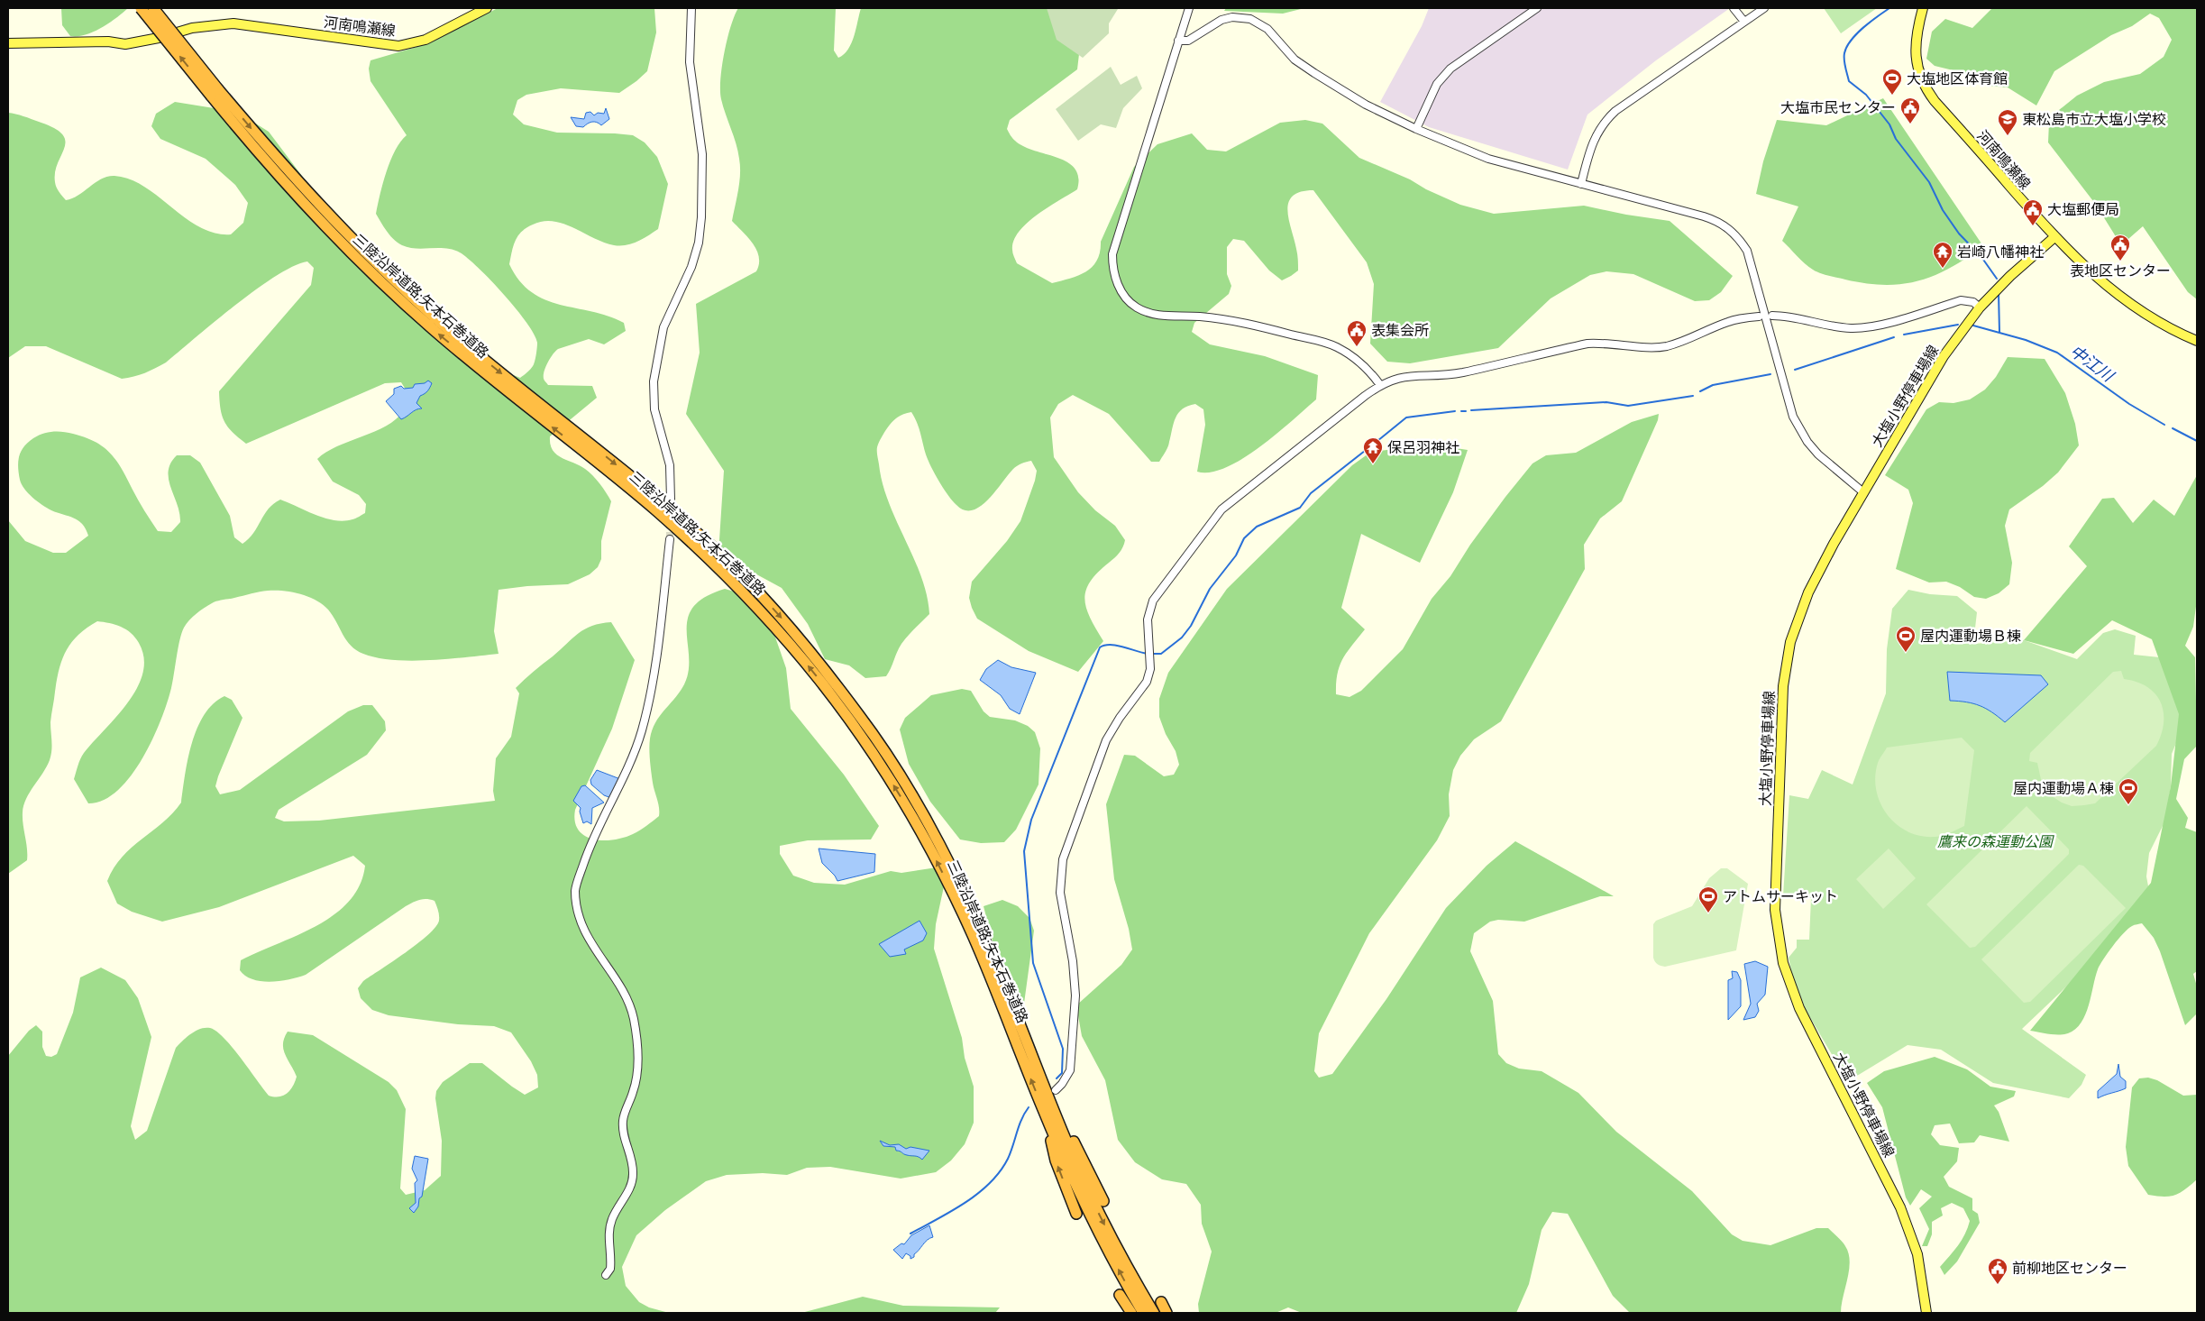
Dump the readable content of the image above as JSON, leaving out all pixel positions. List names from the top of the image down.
{
  "streets": {
    "highway": ["三陸沿岸道路;矢本石巻道路"],
    "main road": ["河南鳴瀬線", "大塩小野停車場線"]
  },
  "crossings": [
    ["河南鳴瀬線", "大塩小野停車場線"]
  ],
  "water": ["中江川"],
  "parks": ["鷹来の森運動公園"],
  "places": {
    "sports": [
      "大塩地区体育館",
      "屋内運動場Ｂ棟",
      "屋内運動場Ａ棟",
      "アトムサーキット"
    ],
    "public building": [
      "大塩市民センター",
      "大塩郵便局",
      "表地区センター",
      "表集会所",
      "前柳地区センター"
    ],
    "school or university": ["東松島市立大塩小学校"],
    "temple": ["岩崎八幡神社", "保呂羽神社"]
  }
}
